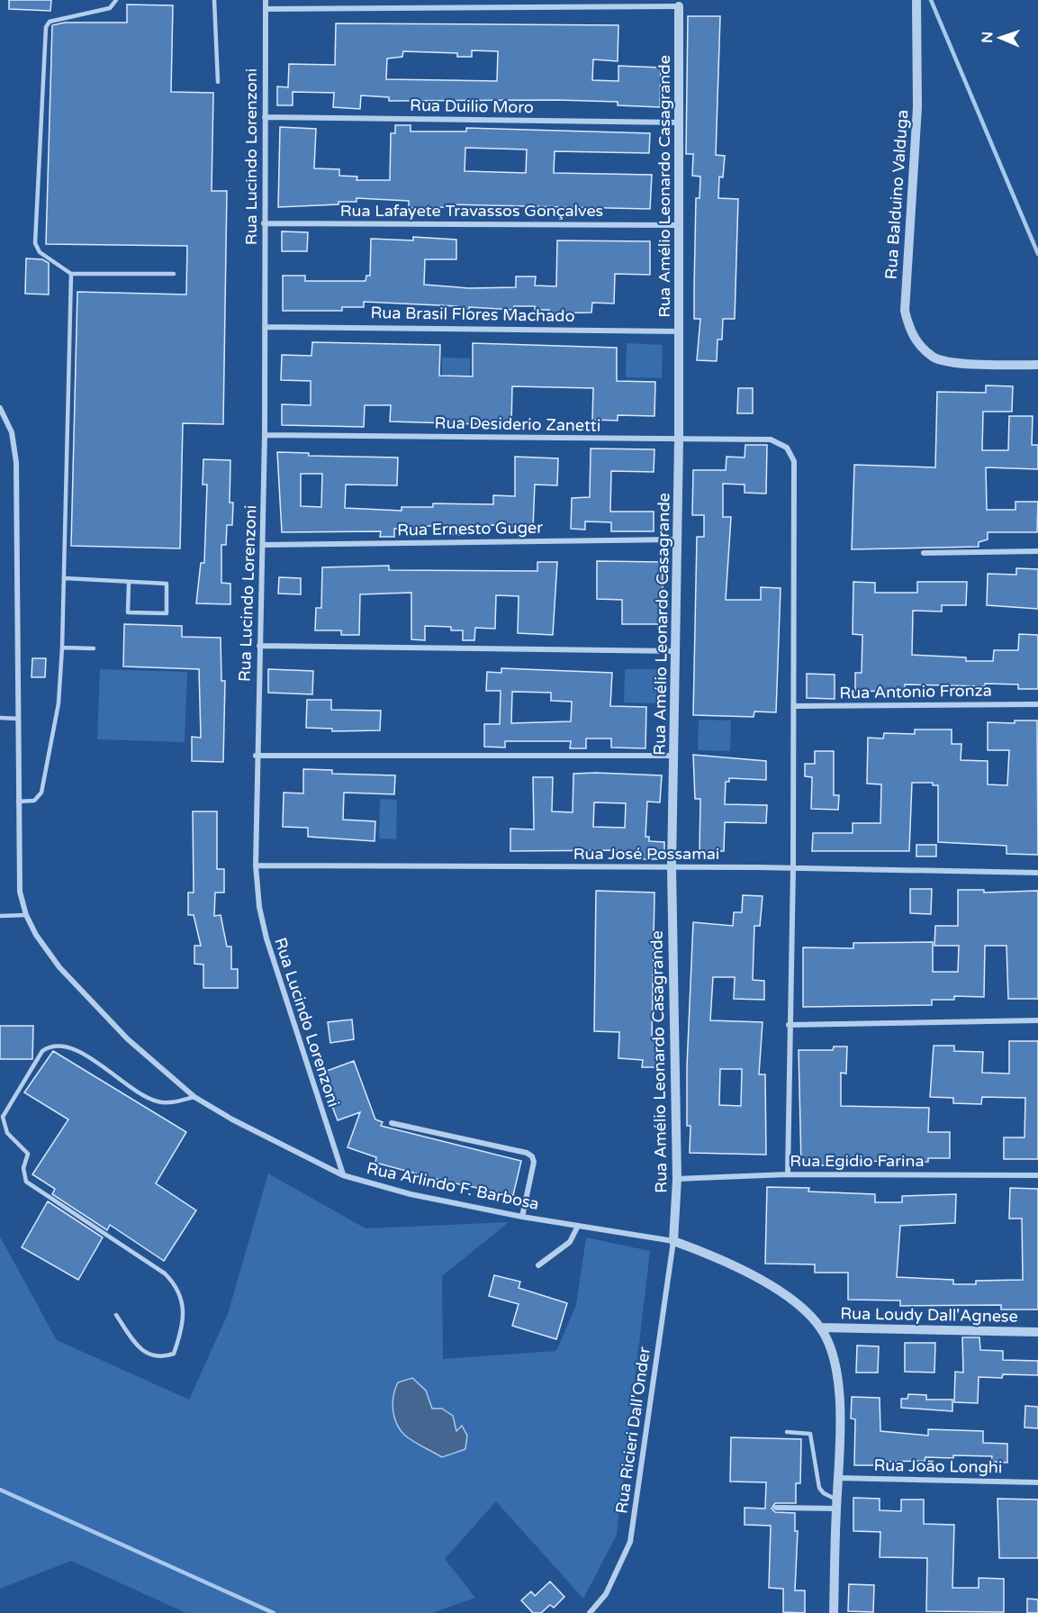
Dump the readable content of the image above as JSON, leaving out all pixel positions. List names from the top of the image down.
{
  "streets": {
    "street": [
      "Rua Duilio Moro",
      "Rua Lucindo Lorenzoni",
      "Rua Amélio Leonardo Casagrande",
      "Rua Balduino Valduga",
      "Rua Lafayete Travassos Gonçalves",
      "Rua Brasil Flores Machado",
      "Rua Desiderio Zanetti",
      "Rua Ernesto Guger",
      "Rua Antonio Fronza",
      "Rua José Possamai",
      "Rua Egidio Farina",
      "Rua Arlindo F. Barbosa",
      "Rua Loudy Dall'Agnese",
      "Rua Ricieri Dall'Onder",
      "Rua João Longhi"
    ]
  },
  "crossings": [
    ["Rua Duilio Moro", "Rua Lucindo Lorenzoni"],
    ["Rua Duilio Moro", "Rua Amélio Leonardo Casagrande"],
    ["Rua Lucindo Lorenzoni", "Rua Lafayete Travassos Gonçalves"],
    ["Rua Lucindo Lorenzoni", "Rua Brasil Flores Machado"],
    ["Rua Lucindo Lorenzoni", "Rua Desiderio Zanetti"],
    ["Rua Lucindo Lorenzoni", "Rua Ernesto Guger"],
    ["Rua Lucindo Lorenzoni", "Rua José Possamai"],
    ["Rua Lucindo Lorenzoni", "Rua Arlindo F. Barbosa"],
    ["Rua Amélio Leonardo Casagrande", "Rua Lafayete Travassos Gonçalves"],
    ["Rua Amélio Leonardo Casagrande", "Rua Brasil Flores Machado"],
    ["Rua Amélio Leonardo Casagrande", "Rua Desiderio Zanetti"],
    ["Rua Amélio Leonardo Casagrande", "Rua Ernesto Guger"],
    ["Rua Amélio Leonardo Casagrande", "Rua José Possamai"],
    ["Rua Amélio Leonardo Casagrande", "Rua Egidio Farina"],
    ["Rua Amélio Leonardo Casagrande", "Rua Arlindo F. Barbosa"],
    ["Rua Amélio Leonardo Casagrande", "Rua Ricieri Dall'Onder"],
    ["Rua Desiderio Zanetti", "Rua Antonio Fronza"],
    ["Rua Arlindo F. Barbosa", "Rua Ricieri Dall'Onder"]
  ],
  "north": "left"
}
